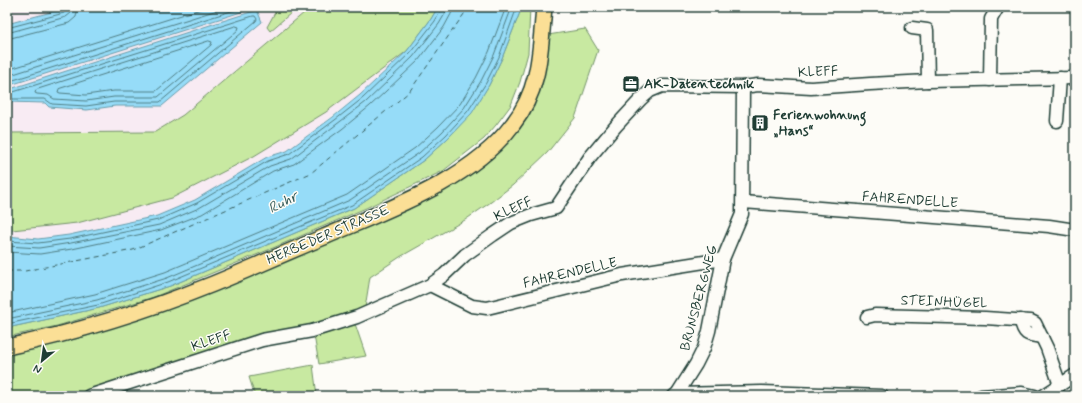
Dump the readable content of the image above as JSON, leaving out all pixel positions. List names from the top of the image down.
{
  "streets": {
    "main road": ["HERBEDER STRASSE"],
    "street": [
      "KLEFF",
      "FAHRENDELLE",
      "BRUNSBERGWEG",
      "STEINHÜGEL"
    ]
  },
  "crossings": [
    ["KLEFF", "FAHRENDELLE"],
    ["KLEFF", "BRUNSBERGWEG"],
    ["FAHRENDELLE", "BRUNSBERGWEG"]
  ],
  "water": ["Ruhr"],
  "places": {
    "office": ["AK-Datentechnik"],
    "building": ["Ferienwohnung „Hans“"]
  },
  "north": "bottom left"
}
